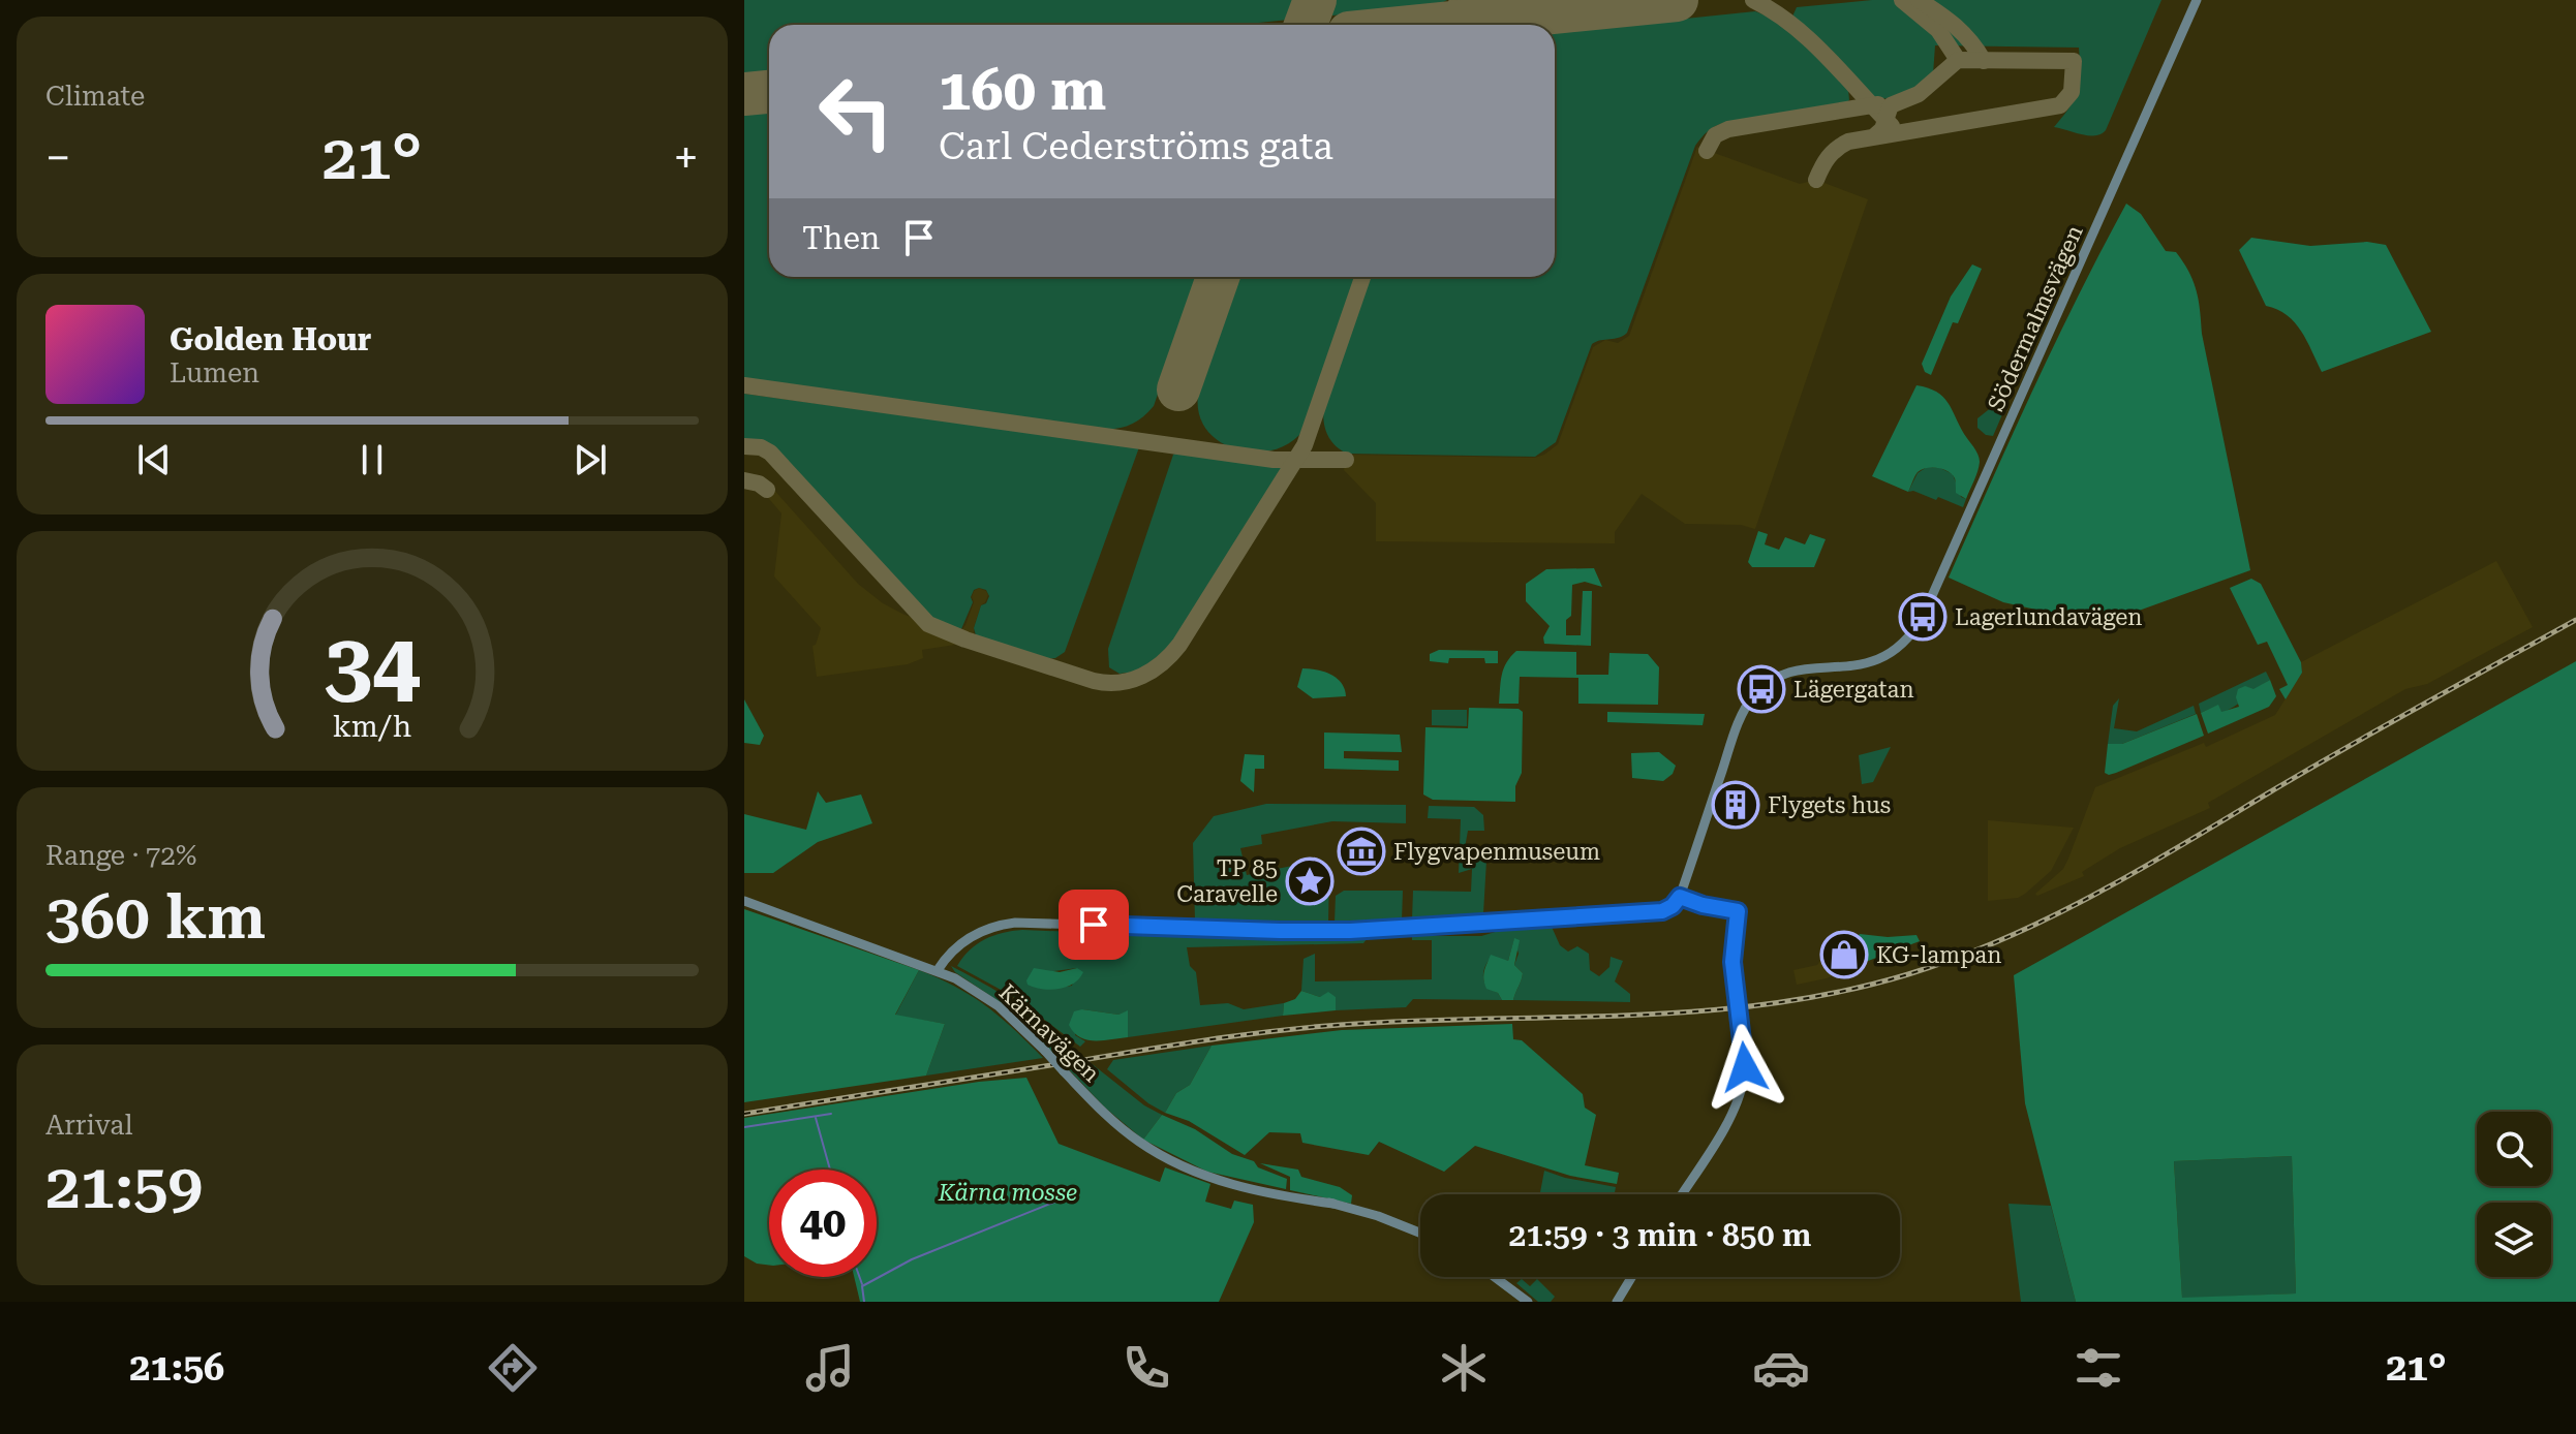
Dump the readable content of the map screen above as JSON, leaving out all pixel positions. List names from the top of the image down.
{
  "streets": {
    "street": ["Södermalmsvägen", "Kärnavägen"]
  },
  "parks": ["Kärna mosse"],
  "places": {
    "bus stop": ["Lagerlundavägen", "Lägergatan"],
    "building": ["Flygets hus"],
    "museum": ["Flygvapenmuseum"],
    "place": ["TP 85 Caravelle"],
    "shop": ["KG-lampan"]
  },
  "page": {
    "tile": [
      "Climate",
      ["Range · 72%", "360 km"],
      ["Arrival", "21:59"]
    ],
    "turn": ["160 m", "Carl Cederströms gata"],
    "heat": ["−", "21°", "+"],
    "then": "Then",
    "song": ["Golden Hour", "Lumen"],
    "limit": "40",
    "trip": "21:59 · 3 min · 850 m",
    "tabs": ["21:56", "21°"],
    "gauge": ["34", "km/h"]
  }
}
